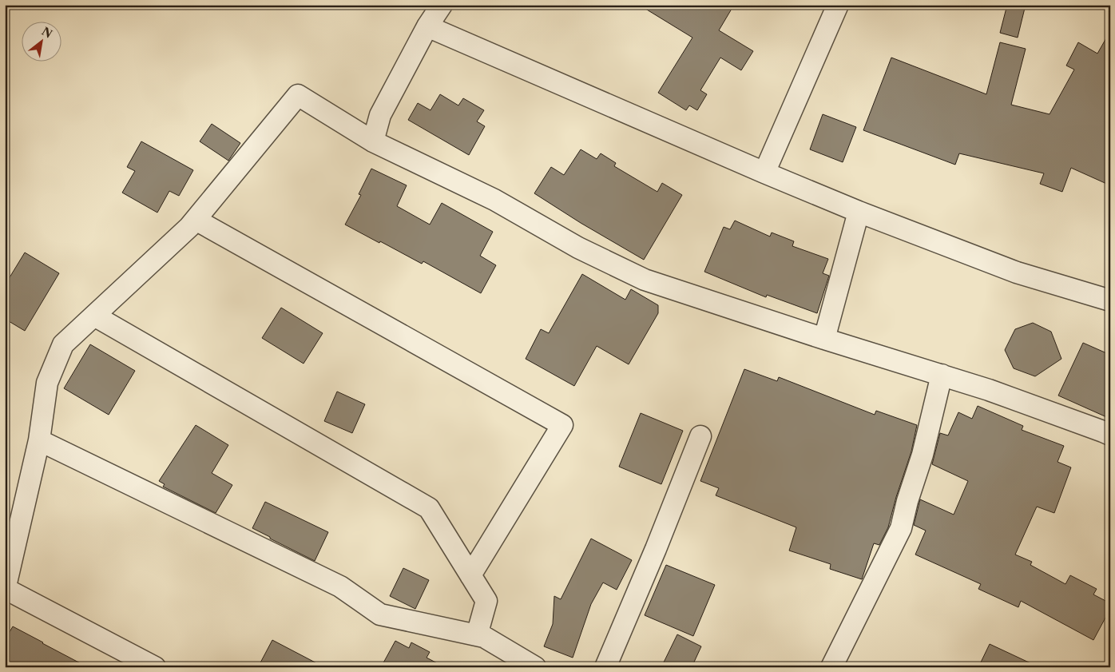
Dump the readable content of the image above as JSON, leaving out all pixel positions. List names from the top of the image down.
{
  "north": "top right"
}
